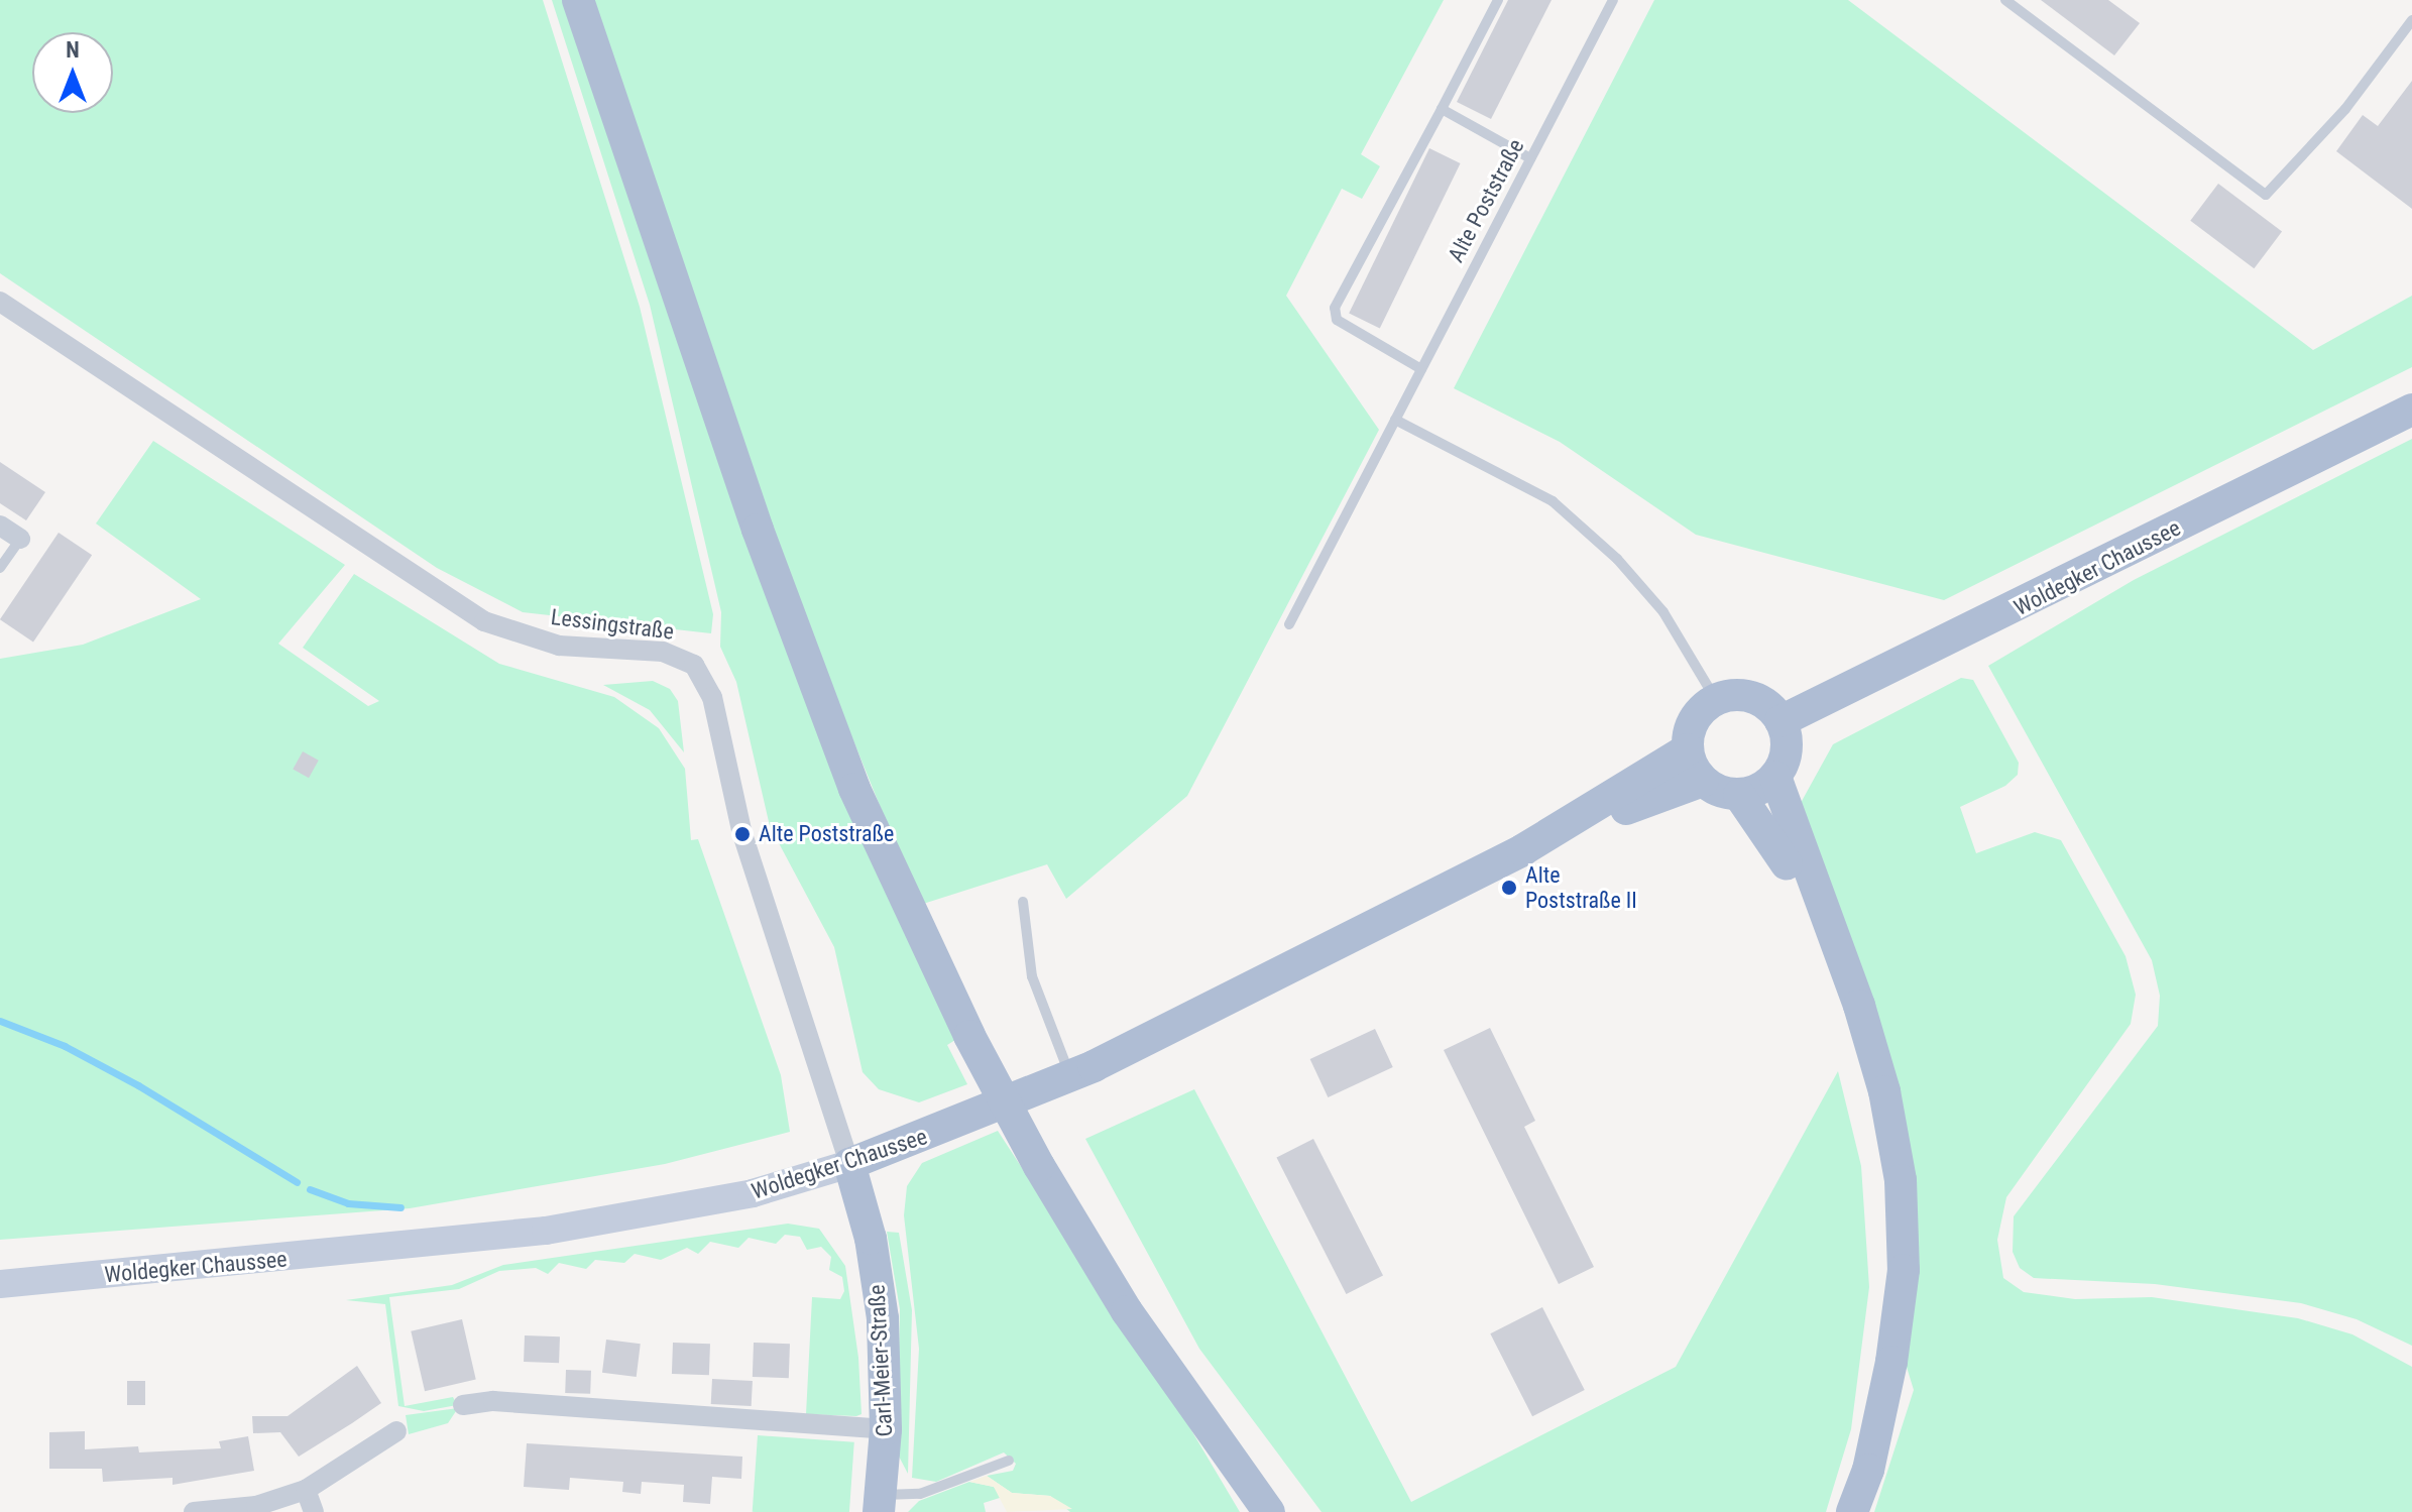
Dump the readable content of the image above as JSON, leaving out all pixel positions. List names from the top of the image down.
{
  "streets": {
    "main road": ["Woldegker Chaussee", "Carl-Meier-Straße"],
    "street": ["Lessingstraße"],
    "lane": ["Alte Poststraße"]
  },
  "crossings": [
    ["Woldegker Chaussee", "Lessingstraße"],
    ["Woldegker Chaussee", "Carl-Meier-Straße"],
    ["Lessingstraße", "Carl-Meier-Straße"]
  ],
  "places": ["Alte Poststraße", "Alte Poststraße II"],
  "north": "top"
}
